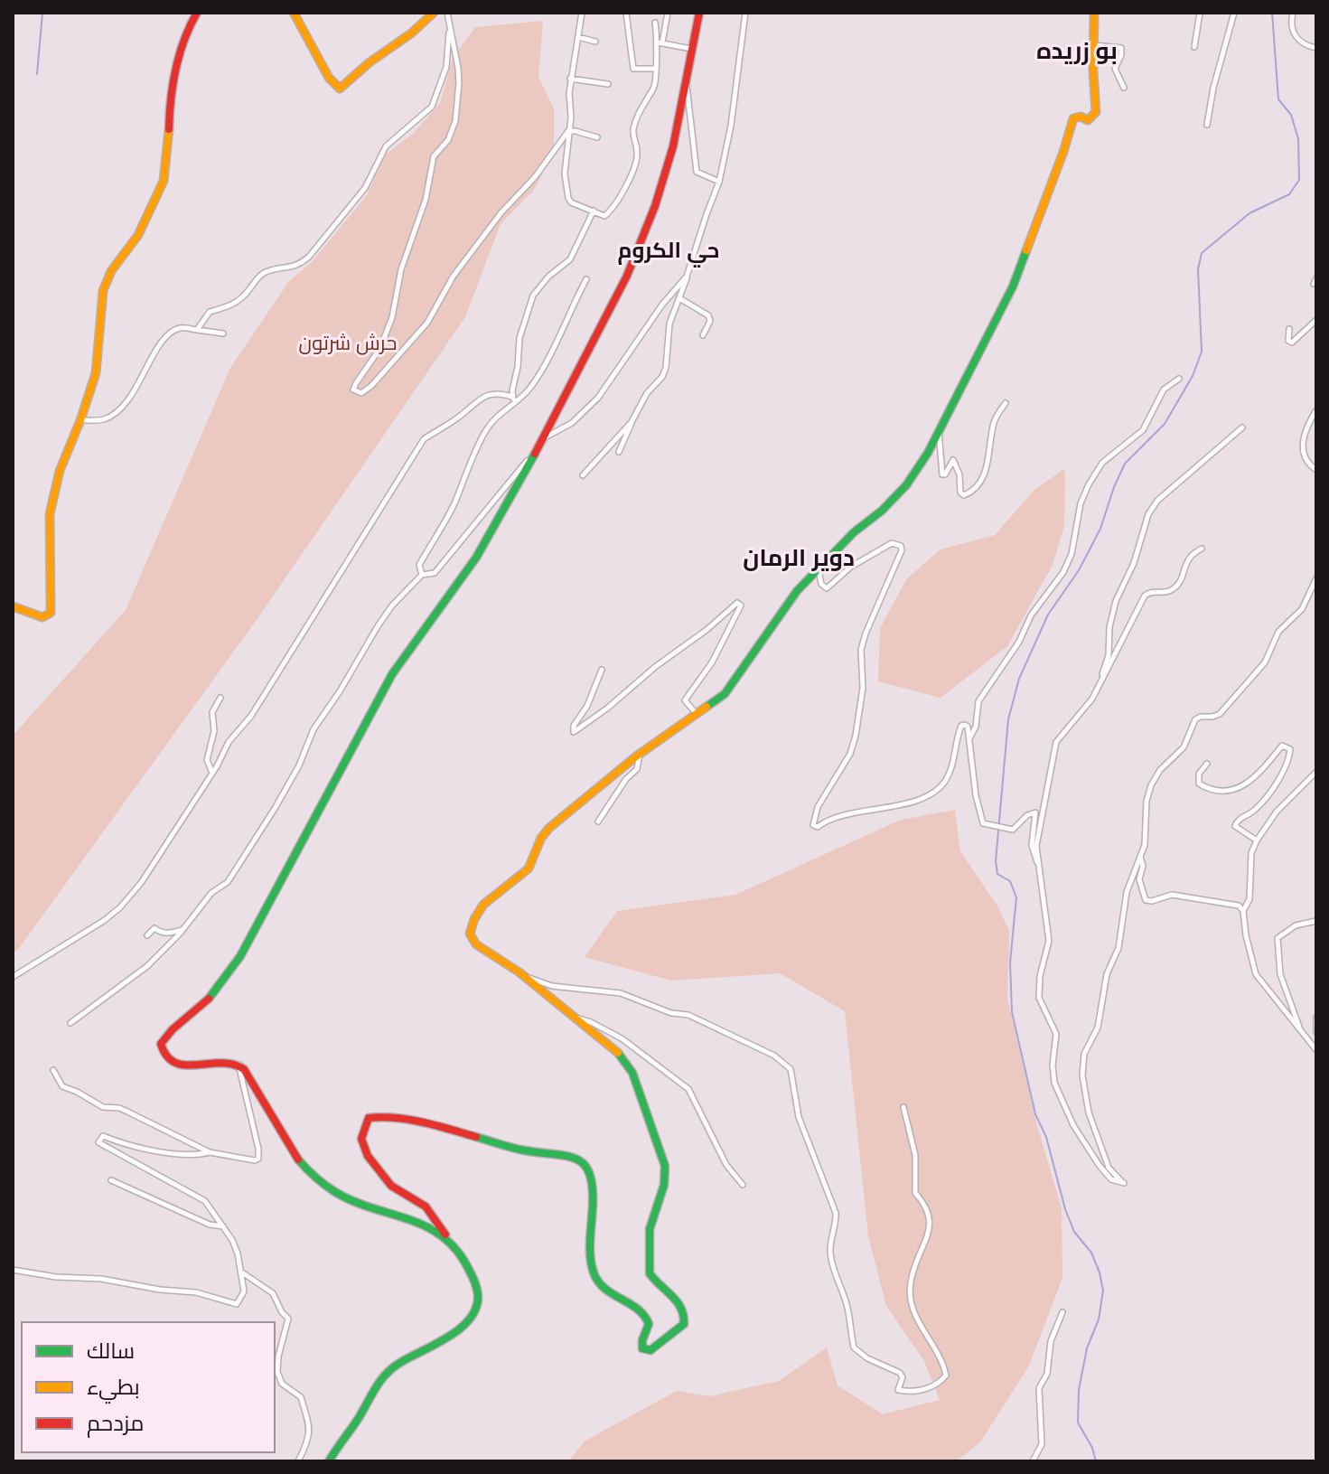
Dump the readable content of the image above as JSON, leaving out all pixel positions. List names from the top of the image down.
{
  "districts": ["بو زريده", "حي الكروم", "دوير الرمان"],
  "parks": ["حرش شرتون"],
  "legend": ["سالك", "بطيء", "مزدحم"]
}
